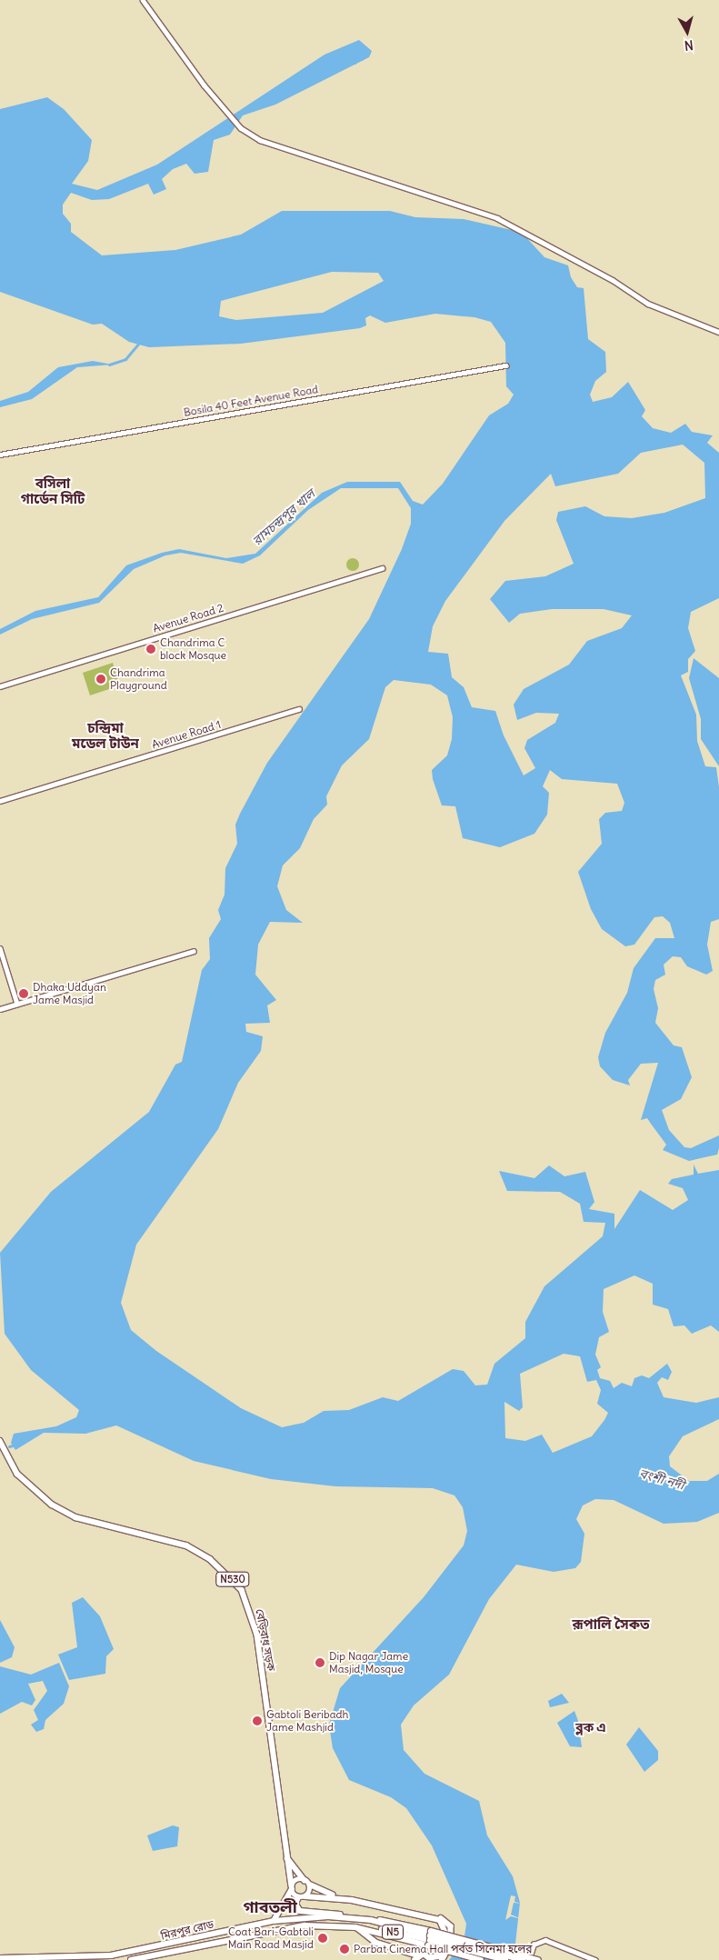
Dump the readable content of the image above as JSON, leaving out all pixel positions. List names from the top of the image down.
{
  "streets": {
    "highway": [
      "N530",
      "বেড়িবাধ সড়ক",
      "মিরপুর রোড",
      "N5"
    ],
    "street": ["Bosila 40 Feet Avenue Road", "Avenue Road 2", "Avenue Road 1"]
  },
  "crossings": [
    ["মিরপুর রোড", "N5"]
  ],
  "districts": [
    "বসিলা গার্ডেন সিটি",
    "চন্দ্রিমা মডেল টাউন",
    "রূপালি সৈকত",
    "ব্লক এ",
    "গাবতলী"
  ],
  "water": ["রামচন্দ্রপুর খাল", "বংশী নদী"],
  "places": [
    "Chandrima C block Mosque",
    "Chandrima Playground",
    "Dhaka Uddyan Jame Masjid",
    "Dip Nagar Jame Masjid, Mosque",
    "Gabtoli Beribadh Jame Mashjid",
    "Coat Bari-Gabtoli Main Road Masjid",
    "Parbat Cinema Hall পর্বত সিনেমা হলের"
  ],
  "north": "bottom"
}
